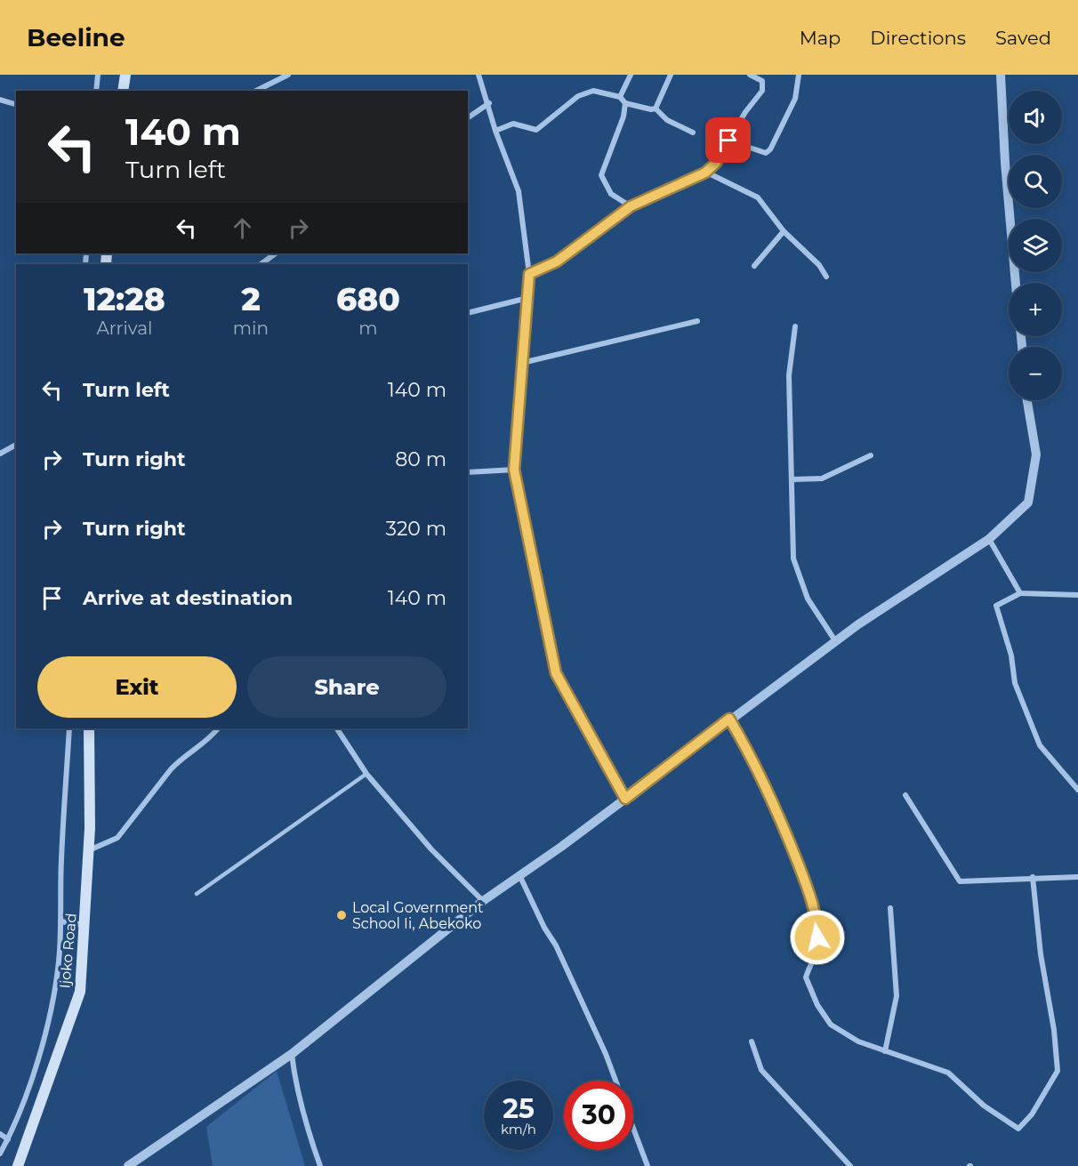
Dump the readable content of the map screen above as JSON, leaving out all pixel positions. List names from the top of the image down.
{
  "streets": {
    "main road": ["Ijoko Road"]
  },
  "places": ["Local Government School Ii, Abekoko"],
  "page": {
    "header": "Beeline",
    "nav": ["Map", "Directions", "Saved"],
    "map_buttons": ["+", "−"],
    "turn": ["140 m", "Turn left"],
    "eta": [
      "12:28",
      "Arrival",
      "2",
      "min",
      "680",
      "m"
    ],
    "list": [
      {
        "name": "Turn left",
        "value": "140 m"
      },
      {
        "name": "Turn right",
        "value": "80 m"
      },
      {
        "name": "Turn right",
        "value": "320 m"
      },
      {
        "name": "Arrive at destination",
        "value": "140 m"
      }
    ],
    "buttons": ["Exit", "Share"],
    "speed": "25 km/h",
    "limit": "30"
  }
}
